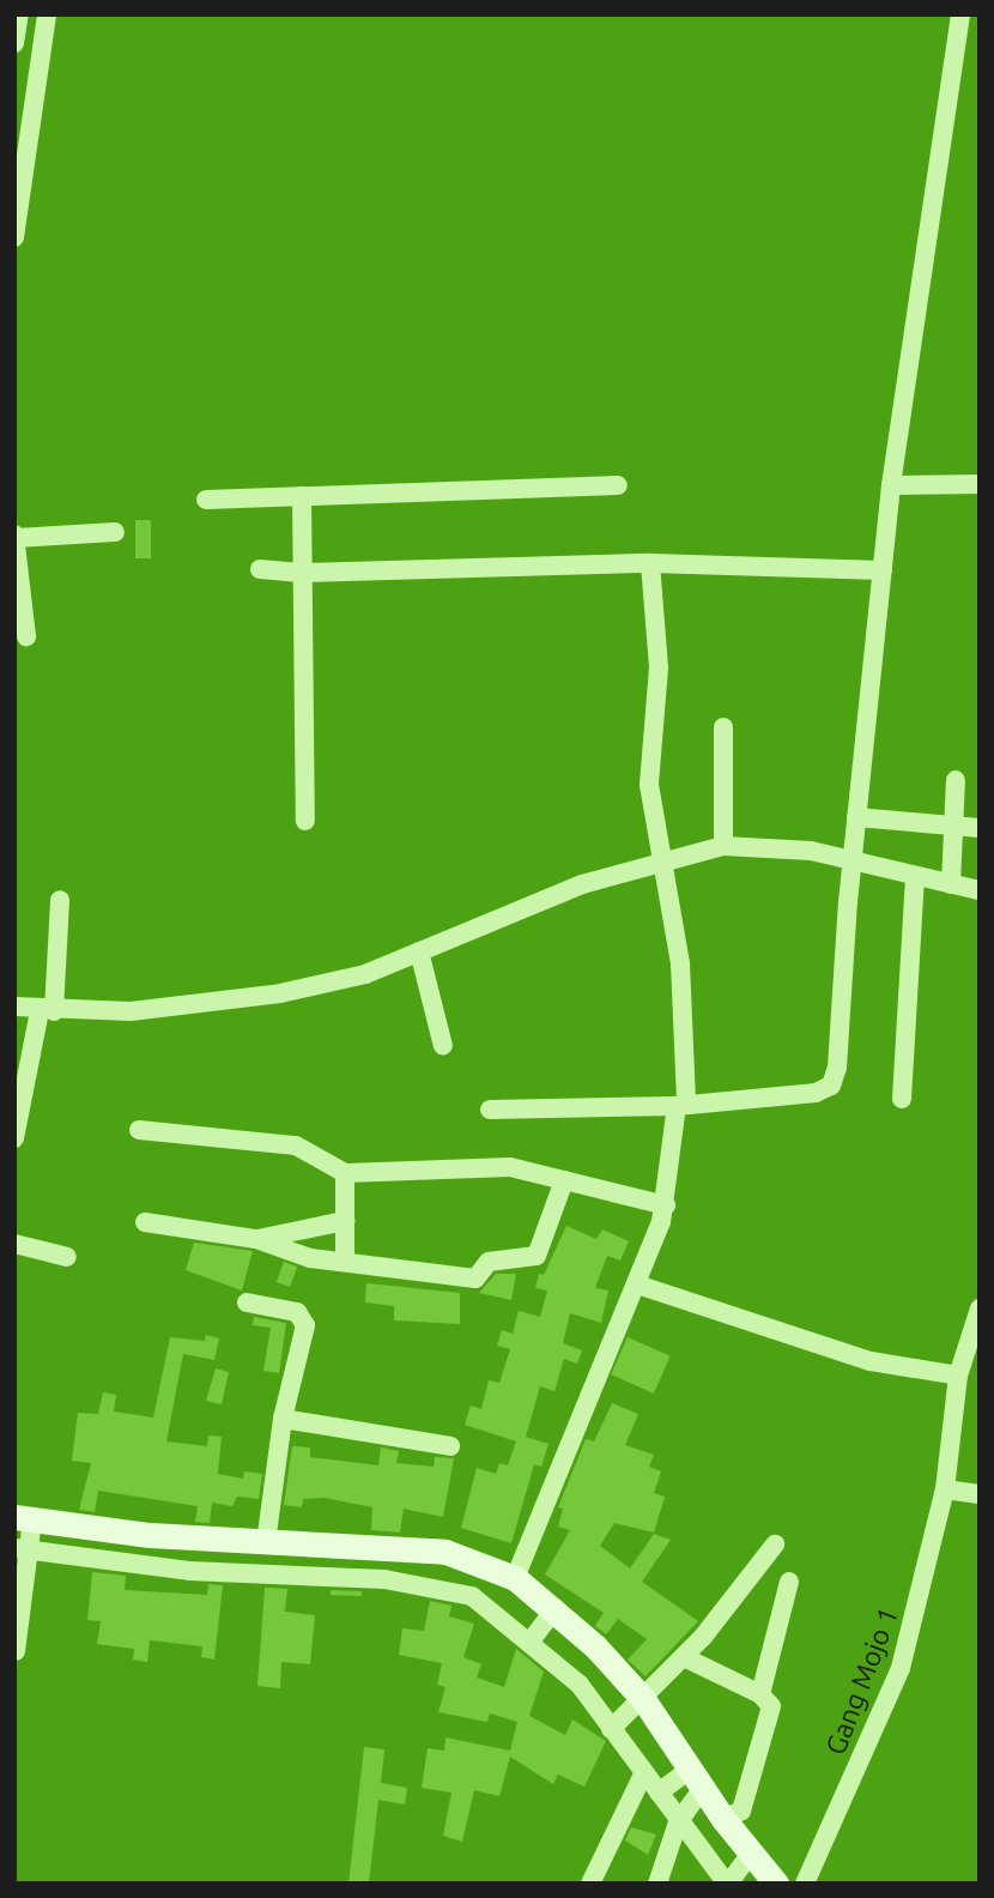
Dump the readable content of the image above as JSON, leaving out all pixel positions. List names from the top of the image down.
{
  "streets": {
    "street": ["Gang Mojo 1"]
  }
}
